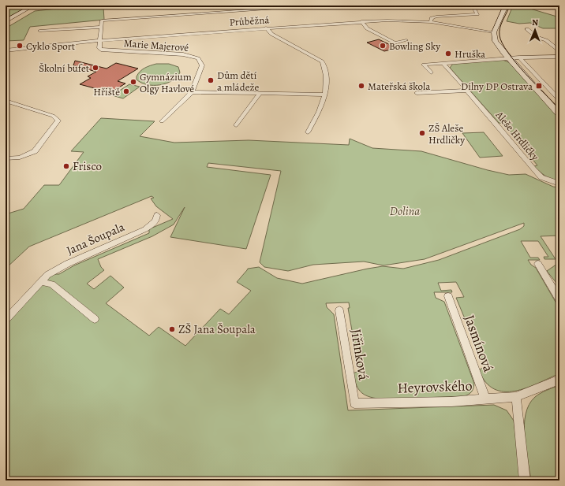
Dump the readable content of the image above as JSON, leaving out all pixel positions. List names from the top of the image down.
{
  "streets": {
    "street": [
      "Průběžná",
      "Marie Majerové",
      "Aleše Hrdličky",
      "Jana Šoupala",
      "Jasmínová",
      "Jiřinková",
      "Heyrovského"
    ]
  },
  "crossings": [
    ["Průběžná", "Marie Majerové"],
    ["Jasmínová", "Heyrovského"],
    ["Jiřinková", "Heyrovského"]
  ],
  "parks": ["Dolina"],
  "places": {
    "other": [
      "Cyklo Sport",
      "Bowling Sky",
      "Hruška",
      "Školní bufet",
      "Dům dětí a mládeže",
      "Gymnázium Olgy Havlové",
      "Mateřská škola",
      "Hřiště",
      "ZŠ Aleše Hrdličky",
      "Frisco",
      "ZŠ Jana Šoupala"
    ],
    "transit": ["Dílny DP Ostrava"]
  },
  "north": "top"
}
